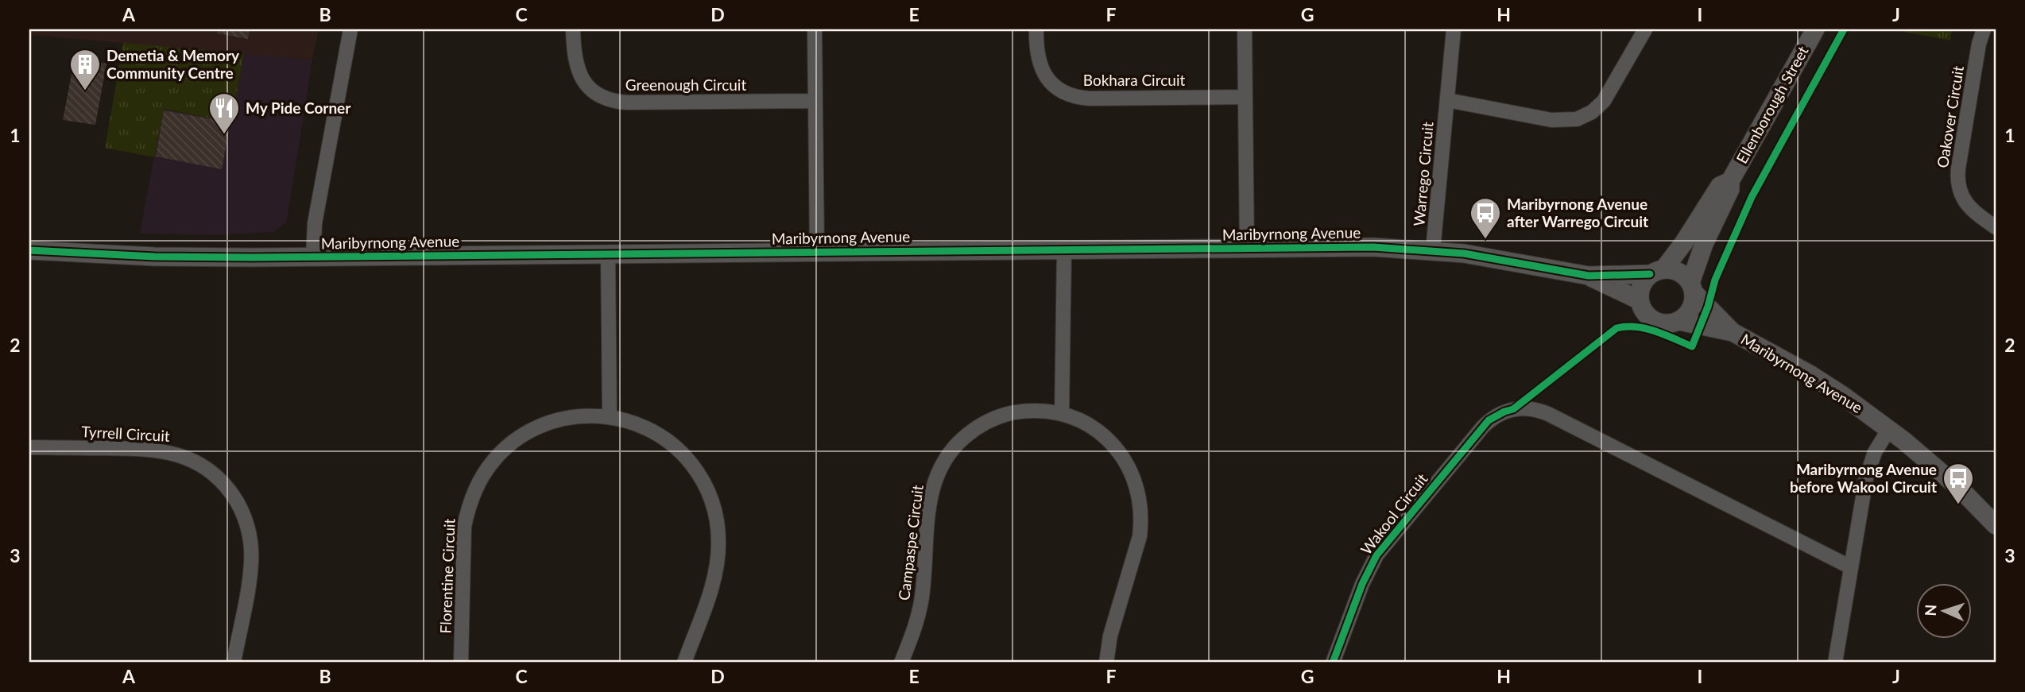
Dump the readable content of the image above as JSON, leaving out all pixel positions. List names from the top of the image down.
{
  "streets": {
    "street": [
      "Bokhara Circuit",
      "Greenough Circuit",
      "Ellenborough Street",
      "Oakover Circuit",
      "Warrego Circuit",
      "Maribyrnong Avenue",
      "Tyrrell Circuit",
      "Wakool Circuit",
      "Campaspe Circuit",
      "Florentine Circuit"
    ]
  },
  "crossings": [
    ["Ellenborough Street", "Maribyrnong Avenue"],
    ["Warrego Circuit", "Maribyrnong Avenue"]
  ],
  "places": {
    "building": ["Demetia & Memory Community Centre"],
    "restaurant": ["My Pide Corner"],
    "bus stop": ["Maribyrnong Avenue after Warrego Circuit", "Maribyrnong Avenue before Wakool Circuit"]
  },
  "north": "left",
  "grid": {
    "columns": [
      "A",
      "B",
      "C",
      "D",
      "E",
      "F",
      "G",
      "H",
      "I",
      "J"
    ],
    "rows": ["1", "2", "3"]
  }
}
